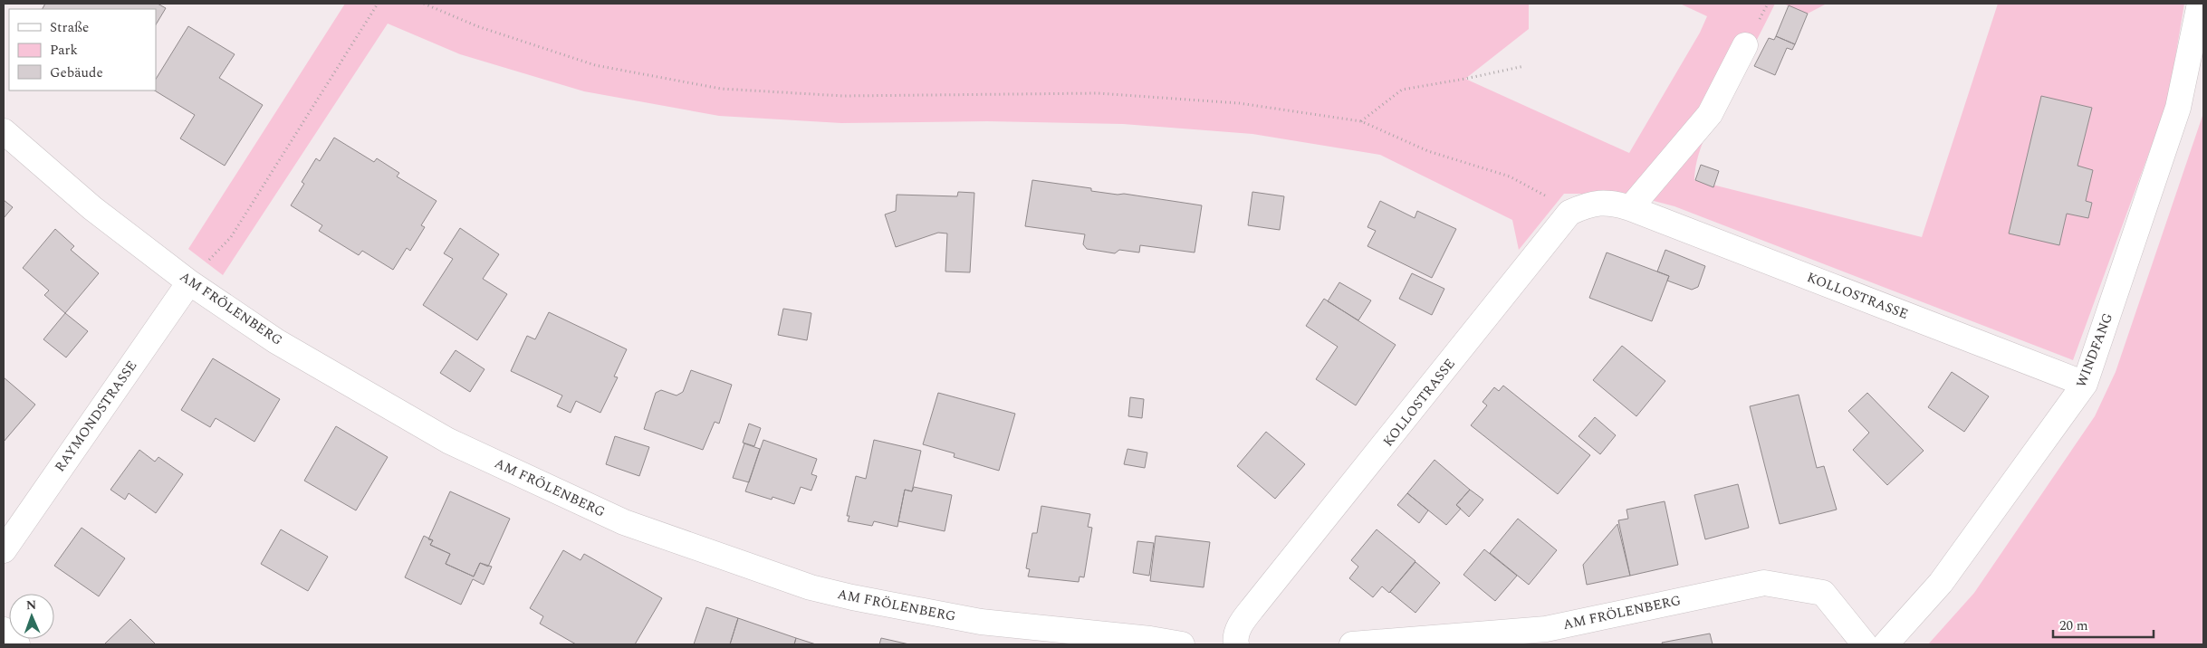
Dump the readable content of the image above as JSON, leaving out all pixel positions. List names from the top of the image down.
{
  "streets": {
    "street": [
      "KOLLOSTRASSE",
      "AM FRÖLENBERG",
      "WINDFANG",
      "RAYMONDSTRASSE"
    ]
  },
  "crossings": [
    ["KOLLOSTRASSE", "WINDFANG"],
    ["AM FRÖLENBERG", "RAYMONDSTRASSE"]
  ],
  "legend": ["Straße", "Park", "Gebäude"],
  "scale_bar": "20 m",
  "north": "top"
}
